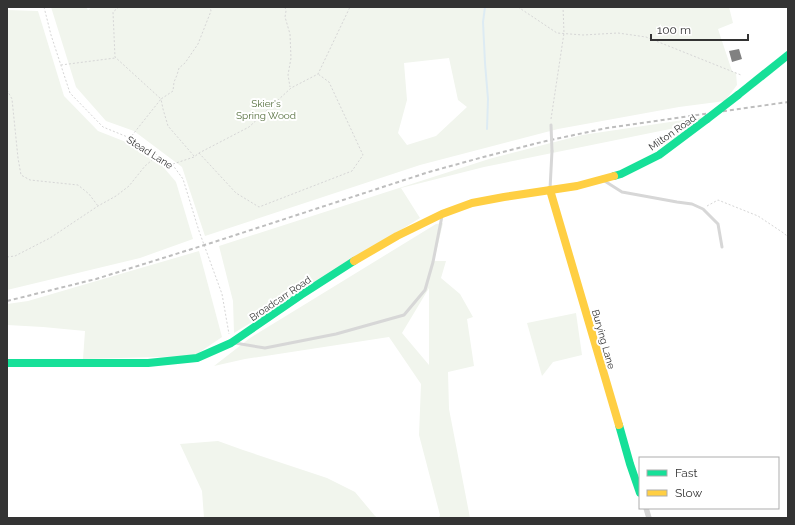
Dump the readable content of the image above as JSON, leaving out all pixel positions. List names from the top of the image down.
{
  "streets": {
    "street": ["Milton Road", "Broadcarr Road", "Burying Lane"],
    "path": ["Stead Lane"]
  },
  "crossings": [
    ["Milton Road", "Broadcarr Road"],
    ["Milton Road", "Burying Lane"],
    ["Stead Lane", "Broadcarr Road"],
    ["Broadcarr Road", "Burying Lane"]
  ],
  "parks": ["Skier's Spring Wood"],
  "legend": ["Fast", "Slow"],
  "scale_bar": "100 m"
}
